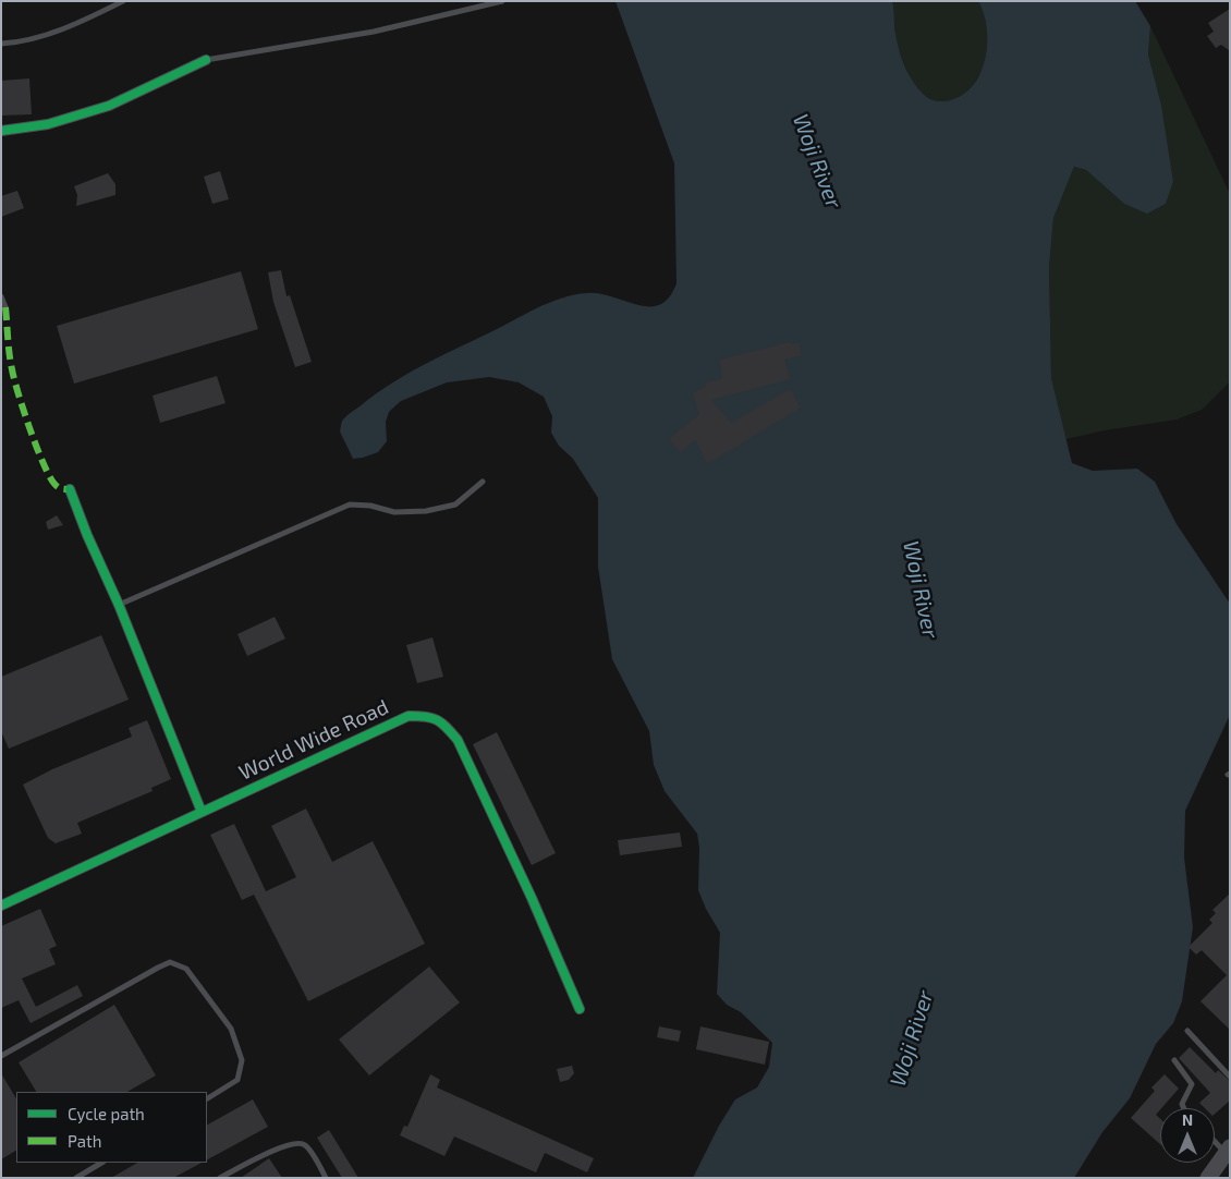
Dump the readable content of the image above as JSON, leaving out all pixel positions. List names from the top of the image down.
{
  "streets": {
    "street": ["World Wide Road"]
  },
  "water": ["Woji River"],
  "legend": ["Cycle path", "Path"],
  "north": "top"
}
